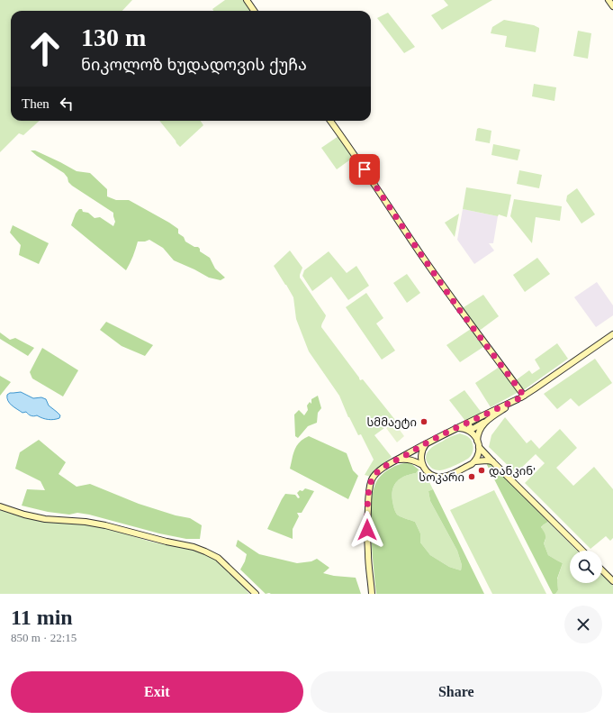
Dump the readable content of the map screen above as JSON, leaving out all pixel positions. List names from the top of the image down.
{
  "places": ["სმმაეტი", "დანკინ'", "სოკარი"],
  "page": {
    "turn": ["130 m", "ნიკოლოზ ხუდადოვის ქუჩა"],
    "then": "Then",
    "heading": ["11 min", "850 m · 22:15"],
    "buttons": ["Exit", "Share"]
  }
}
